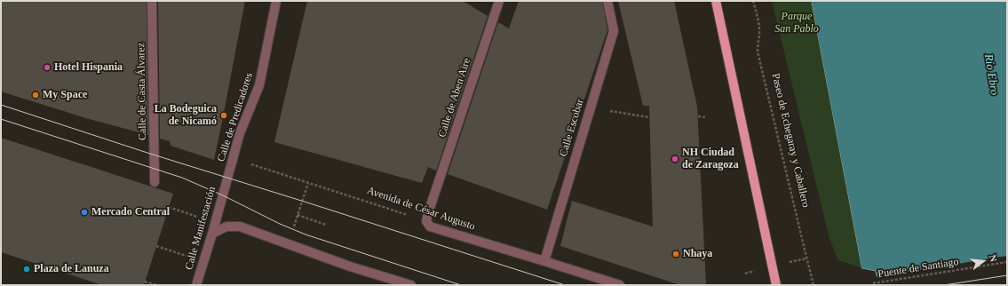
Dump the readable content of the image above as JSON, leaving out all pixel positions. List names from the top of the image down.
{
  "streets": {
    "street": [
      "Calle de Casta Álvarez",
      "Calle de Aben Aire",
      "Calle de Predicadores",
      "Calle Escobar",
      "Avenida de César Augusto",
      "Calle Manifestación"
    ],
    "path": ["Paseo de Echegaray y Caballero", "Puente de Santiago"]
  },
  "crossings": [
    ["Calle de Aben Aire", "Avenida de César Augusto"],
    ["Calle de Predicadores", "Avenida de César Augusto"],
    ["Calle de Predicadores", "Calle Manifestación"],
    ["Calle Escobar", "Avenida de César Augusto"]
  ],
  "water": ["Río Ebro"],
  "parks": ["Parque San Pablo"],
  "places": [
    "Hotel Hispania",
    "My Space",
    "La Bodeguica de Nicamó",
    "NH Ciudad de Zaragoza",
    "Mercado Central",
    "Nhaya",
    "Plaza de Lanuza"
  ],
  "north": "right"
}
